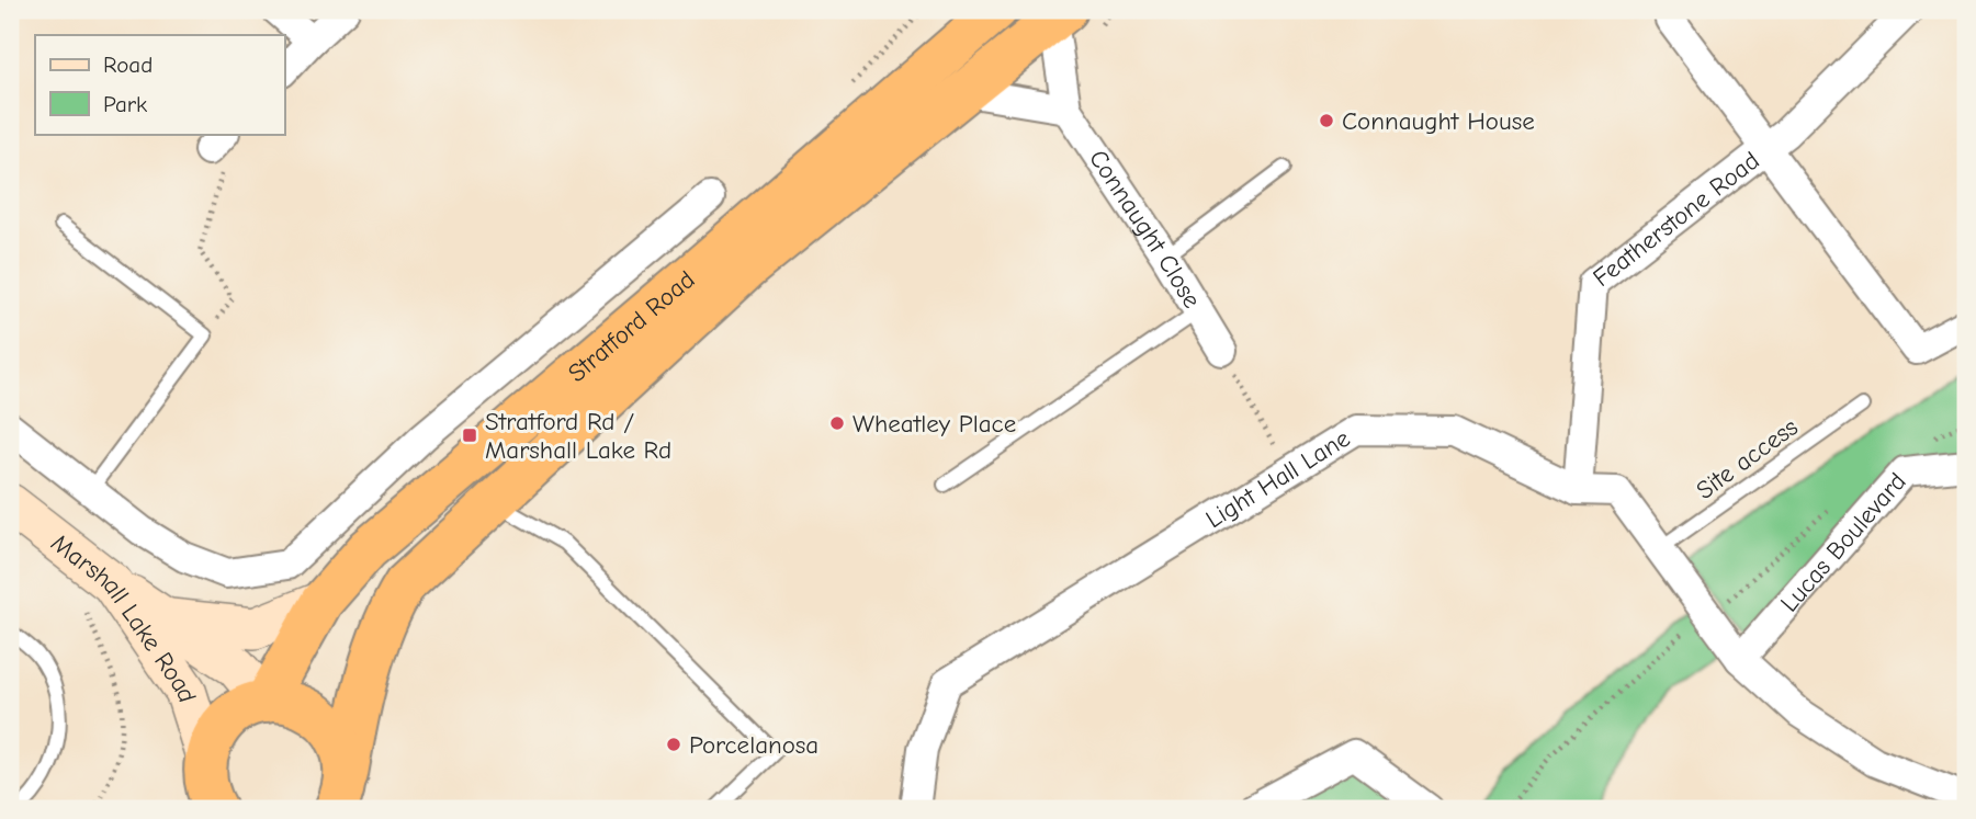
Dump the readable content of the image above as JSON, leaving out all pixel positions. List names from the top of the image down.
{
  "streets": {
    "highway": ["Stratford Road"],
    "main road": ["Marshall Lake Road"],
    "street": [
      "Featherstone Road",
      "Connaught Close",
      "Light Hall Lane",
      "Lucas Boulevard"
    ],
    "lane": ["Site access"]
  },
  "crossings": [
    ["Featherstone Road", "Light Hall Lane"],
    ["Connaught Close", "Stratford Road"],
    ["Site access", "Light Hall Lane"],
    ["Light Hall Lane", "Lucas Boulevard"]
  ],
  "places": {
    "other": ["Connaught House", "Wheatley Place", "Porcelanosa"],
    "transit": ["Stratford Rd / Marshall Lake Rd"]
  },
  "legend": ["Road", "Park"]
}
